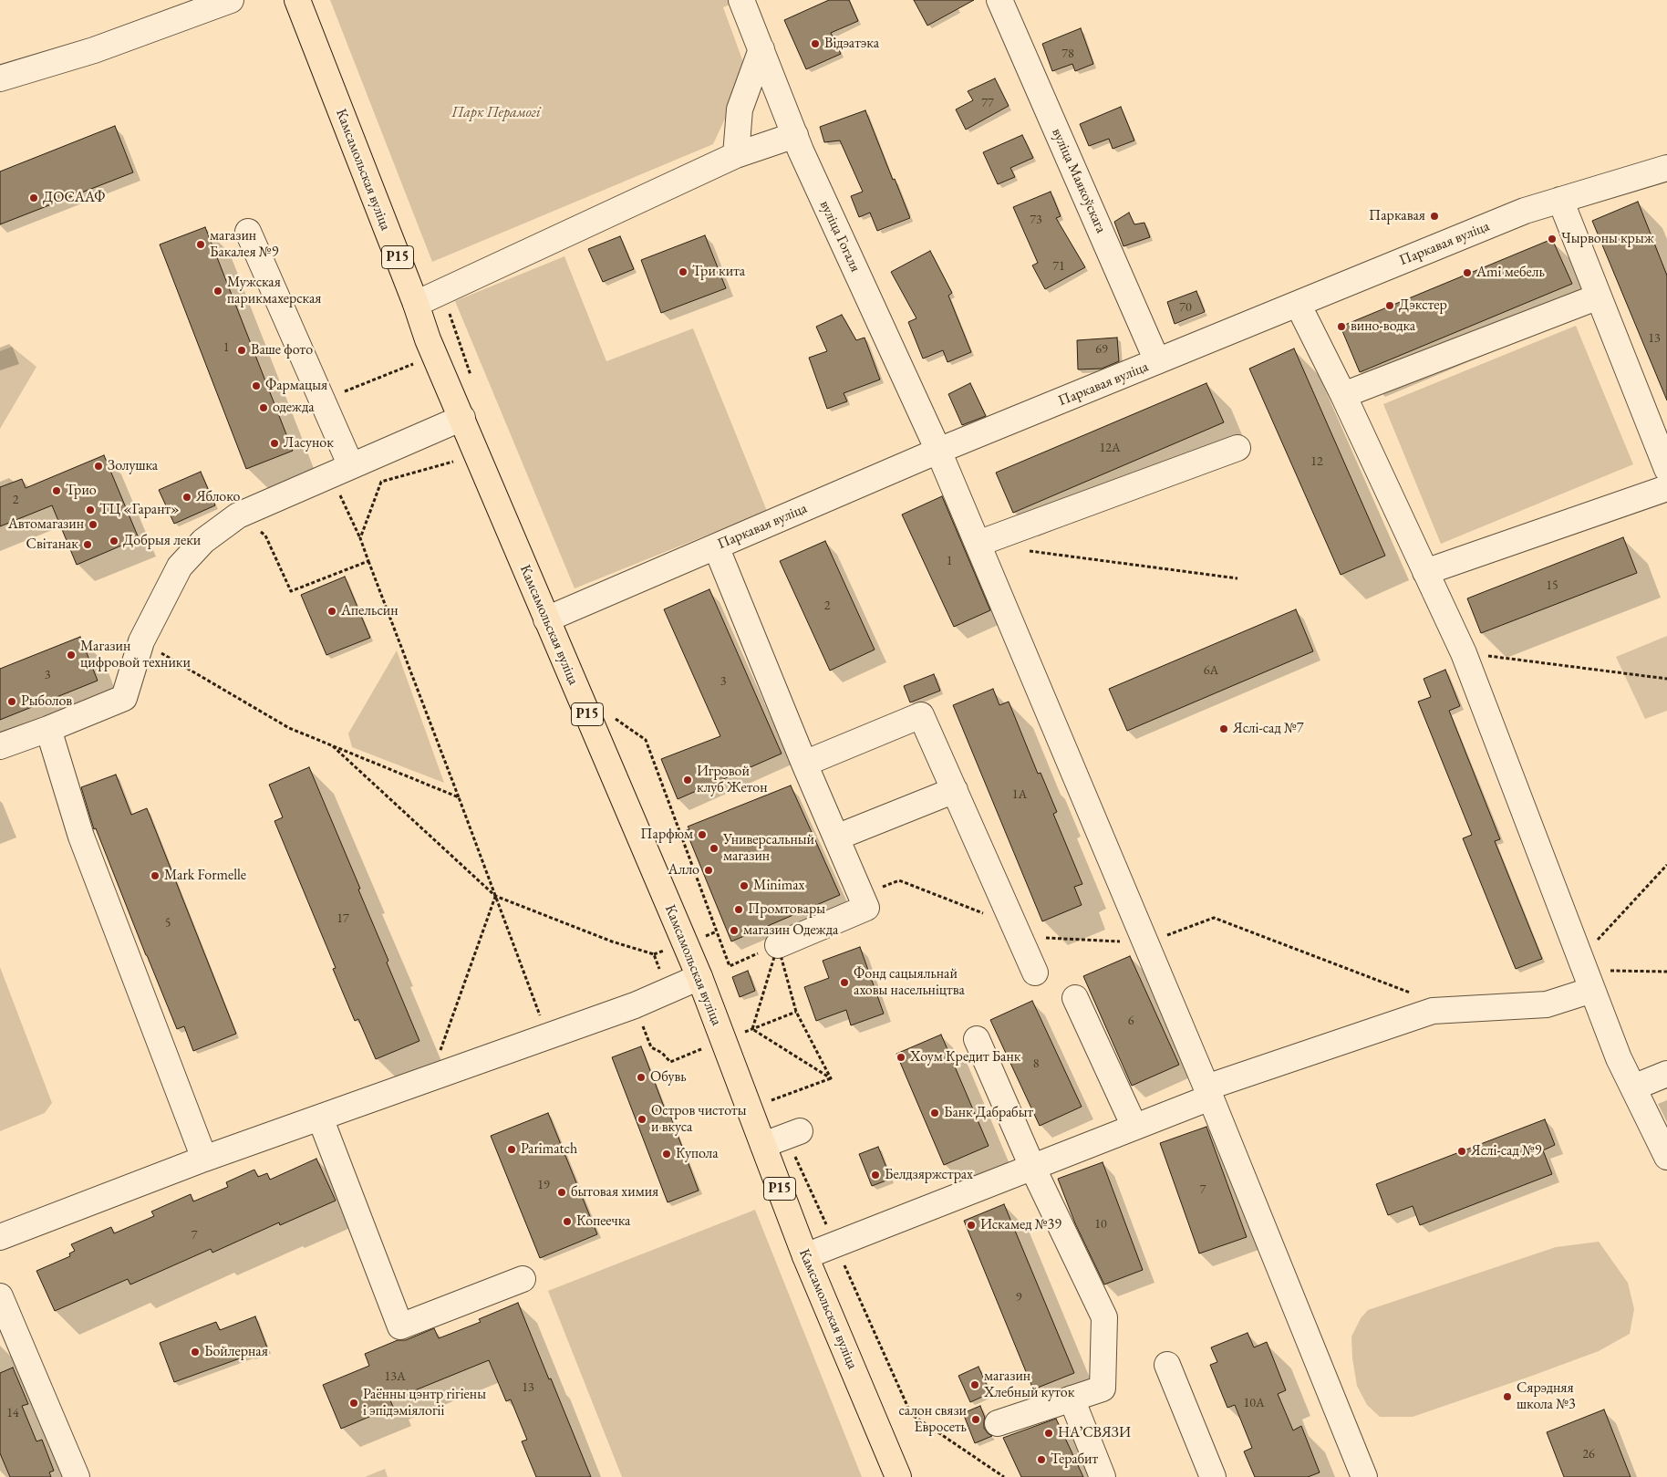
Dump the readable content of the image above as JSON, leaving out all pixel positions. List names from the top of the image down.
{
  "streets": {
    "main road": ["Камсамольская вуліца", "Р15"],
    "street": ["вуліца Маякоўскага", "вуліца Гогаля", "Паркавая вуліца"]
  },
  "crossings": [
    ["Камсамольская вуліца", "Паркавая вуліца"],
    ["вуліца Маякоўскага", "Паркавая вуліца"],
    ["вуліца Гогаля", "Паркавая вуліца"]
  ],
  "parks": ["Парк Перамогі"],
  "places": [
    "Відэатэка",
    "ДОСААФ",
    "Паркавая",
    "Чырвоны крыж",
    "магазин Бакалея №9",
    "Три кита",
    "Ami мебель",
    "Мужская парикмахерская",
    "Дэкстер",
    "вино-водка",
    "Ваше фото",
    "Фармацыя",
    "одежда",
    "Ласунок",
    "Золушка",
    "Трио",
    "Яблоко",
    "ТЦ «Гарант»",
    "Автомагазин",
    "Добрыя леки",
    "Світанак",
    "Апельсин",
    "Магазин цифровой техники",
    "Рыболов",
    "Яслі-сад №7",
    "Игровой клуб Жетон",
    "Парфюм",
    "Универсальный магазин",
    "Алло",
    "Mark Formelle",
    "Minimax",
    "Промтовары",
    "магазин Одежда",
    "Фонд сацыяльнай аховы насельніцтва",
    "Хоум Кредит Банк",
    "Обувь",
    "Банк Дабрабыт",
    "Остров чистоты и вкуса",
    "Parimatch",
    "Яслі-сад №9",
    "Купола",
    "Белдзяржстрах",
    "бытовая химия",
    "Копеечка",
    "Искамед №39",
    "Бойлерная",
    "магазин Хлебный куток",
    "Сярэдняя школа №3",
    "Раённы цэнтр гігіены і эпідэміялогіі",
    "салон связи Евросеть",
    "НАʼСВЯЗИ",
    "Терабит"
  ],
  "house_numbers": [
    "78",
    "77",
    "73",
    "71",
    "70",
    "13",
    "1",
    "69",
    "12А",
    "12",
    "2",
    "1",
    "15",
    "2",
    "6А",
    "3",
    "3",
    "1А",
    "17",
    "5",
    "6",
    "8",
    "19",
    "7",
    "10",
    "7",
    "9",
    "13А",
    "13",
    "10А",
    "14",
    "26"
  ]
}
